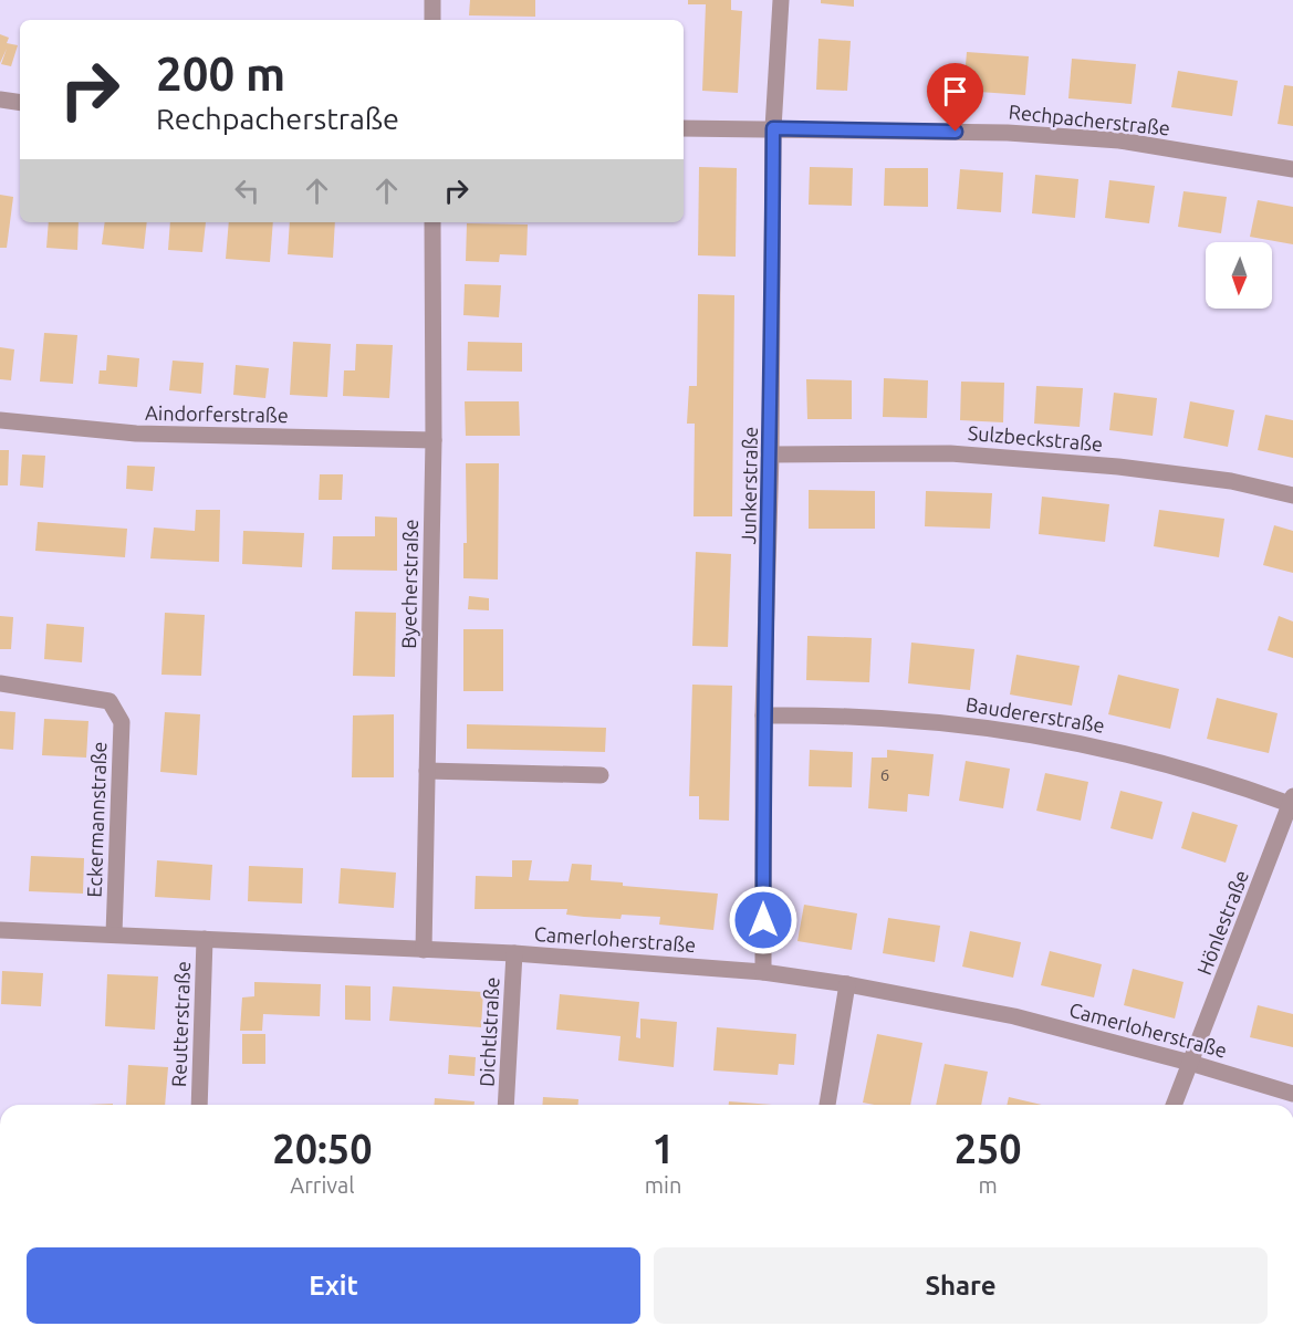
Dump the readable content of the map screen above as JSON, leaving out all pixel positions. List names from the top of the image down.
{
  "streets": {
    "street": [
      "Rechpacherstraße",
      "Aindorferstraße",
      "Sulzbeckstraße",
      "Junkerstraße",
      "Byecherstraße",
      "Baudererstraße",
      "Eckermannstraße",
      "Hönlestraße",
      "Camerloherstraße",
      "Reutterstraße",
      "Dichtlstraße"
    ]
  },
  "crossings": [
    ["Rechpacherstraße", "Junkerstraße"],
    ["Aindorferstraße", "Byecherstraße"],
    ["Sulzbeckstraße", "Junkerstraße"],
    ["Junkerstraße", "Baudererstraße"],
    ["Junkerstraße", "Camerloherstraße"],
    ["Byecherstraße", "Camerloherstraße"],
    ["Baudererstraße", "Hönlestraße"],
    ["Eckermannstraße", "Camerloherstraße"],
    ["Hönlestraße", "Camerloherstraße"],
    ["Camerloherstraße", "Reutterstraße"],
    ["Camerloherstraße", "Dichtlstraße"]
  ],
  "house_numbers": ["6"],
  "north": "bottom",
  "page": {
    "turn": ["200 m", "Rechpacherstraße"],
    "eta": [
      "20:50",
      "Arrival",
      "1",
      "min",
      "250",
      "m"
    ],
    "buttons": ["Exit", "Share"]
  }
}
